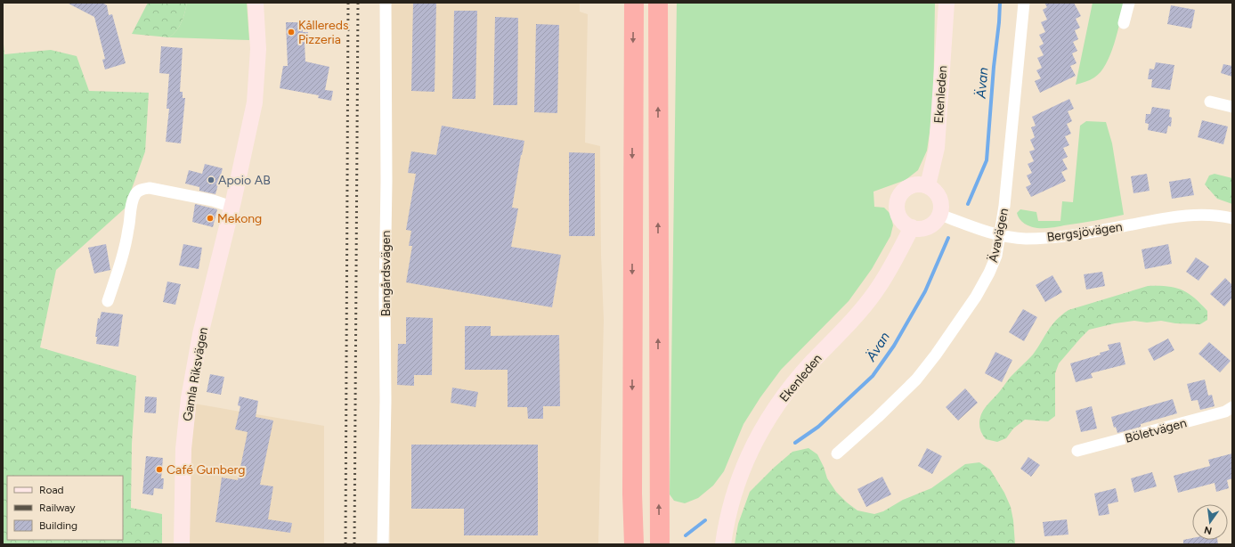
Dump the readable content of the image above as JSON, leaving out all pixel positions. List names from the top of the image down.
{
  "streets": {
    "street": [
      "Ekenleden",
      "Bergsjövägen",
      "Ävavägen",
      "Bangårdsvägen",
      "Gamla Riksvägen",
      "Böletvägen"
    ]
  },
  "crossings": [
    ["Ekenleden", "Bergsjövägen"],
    ["Bergsjövägen", "Ävavägen"]
  ],
  "water": ["Ävan"],
  "places": [
    "Kållereds Pizzeria",
    "Apoio AB",
    "Mekong",
    "Café Gunberg"
  ],
  "legend": ["Road", "Railway", "Building"],
  "north": "bottom"
}
